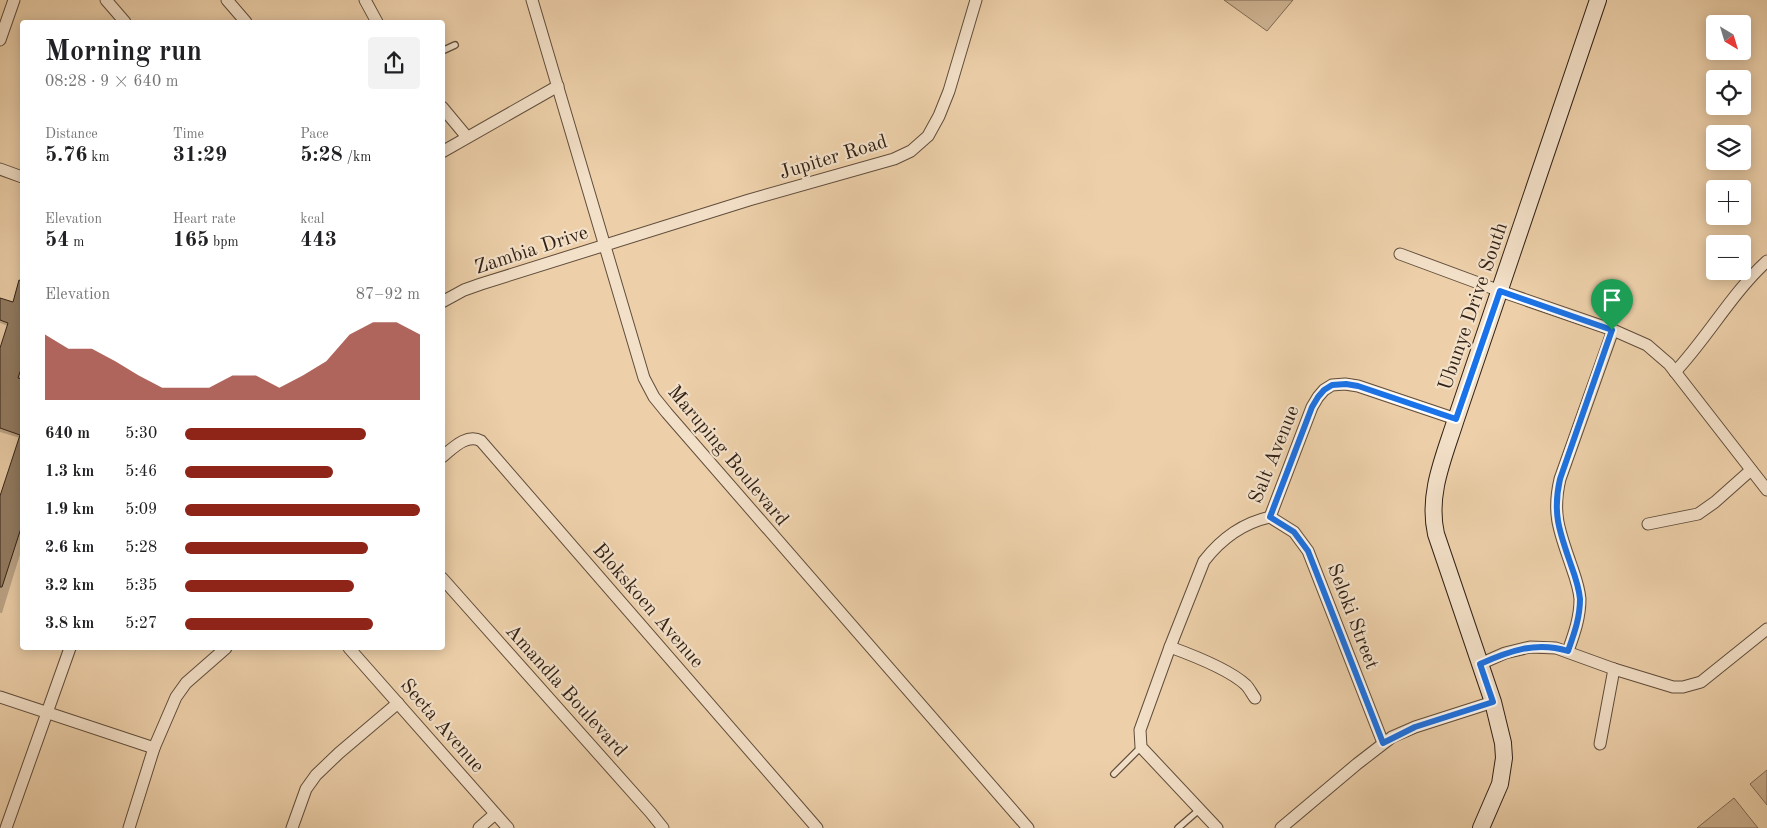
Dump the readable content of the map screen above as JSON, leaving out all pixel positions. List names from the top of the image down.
{
  "streets": {
    "street": [
      "Jupiter Road",
      "Zambia Drive",
      "Ubunye Drive South",
      "Salt Avenue",
      "Maruping Boulevard",
      "Blokskoen Avenue",
      "Seloki Street",
      "Amandla Boulevard",
      "Seeta Avenue"
    ]
  },
  "crossings": [
    ["Jupiter Road", "Zambia Drive"],
    ["Jupiter Road", "Maruping Boulevard"],
    ["Zambia Drive", "Maruping Boulevard"],
    ["Ubunye Drive South", "Salt Avenue"],
    ["Salt Avenue", "Seloki Street"]
  ],
  "north": "bottom right",
  "page": {
    "map_buttons": ["+", "−"],
    "heading": ["Morning run", "08:28 · 9 × 640 m"],
    "stats": [
      ["Distance", "5.76 km"],
      ["Time", "31:29"],
      ["Pace", "5:28 /km"],
      ["Elevation", "54 m"],
      ["Heart rate", "165 bpm"],
      ["kcal", "443"]
    ],
    "chart": ["Elevation", "87–92 m"],
    "list": [
      {
        "name": "640 m",
        "note": "5:30"
      },
      {
        "name": "1.3 km",
        "note": "5:46"
      },
      {
        "name": "1.9 km",
        "note": "5:09"
      },
      {
        "name": "2.6 km",
        "note": "5:28"
      },
      {
        "name": "3.2 km",
        "note": "5:35"
      },
      {
        "name": "3.8 km",
        "note": "5:27"
      }
    ]
  }
}
